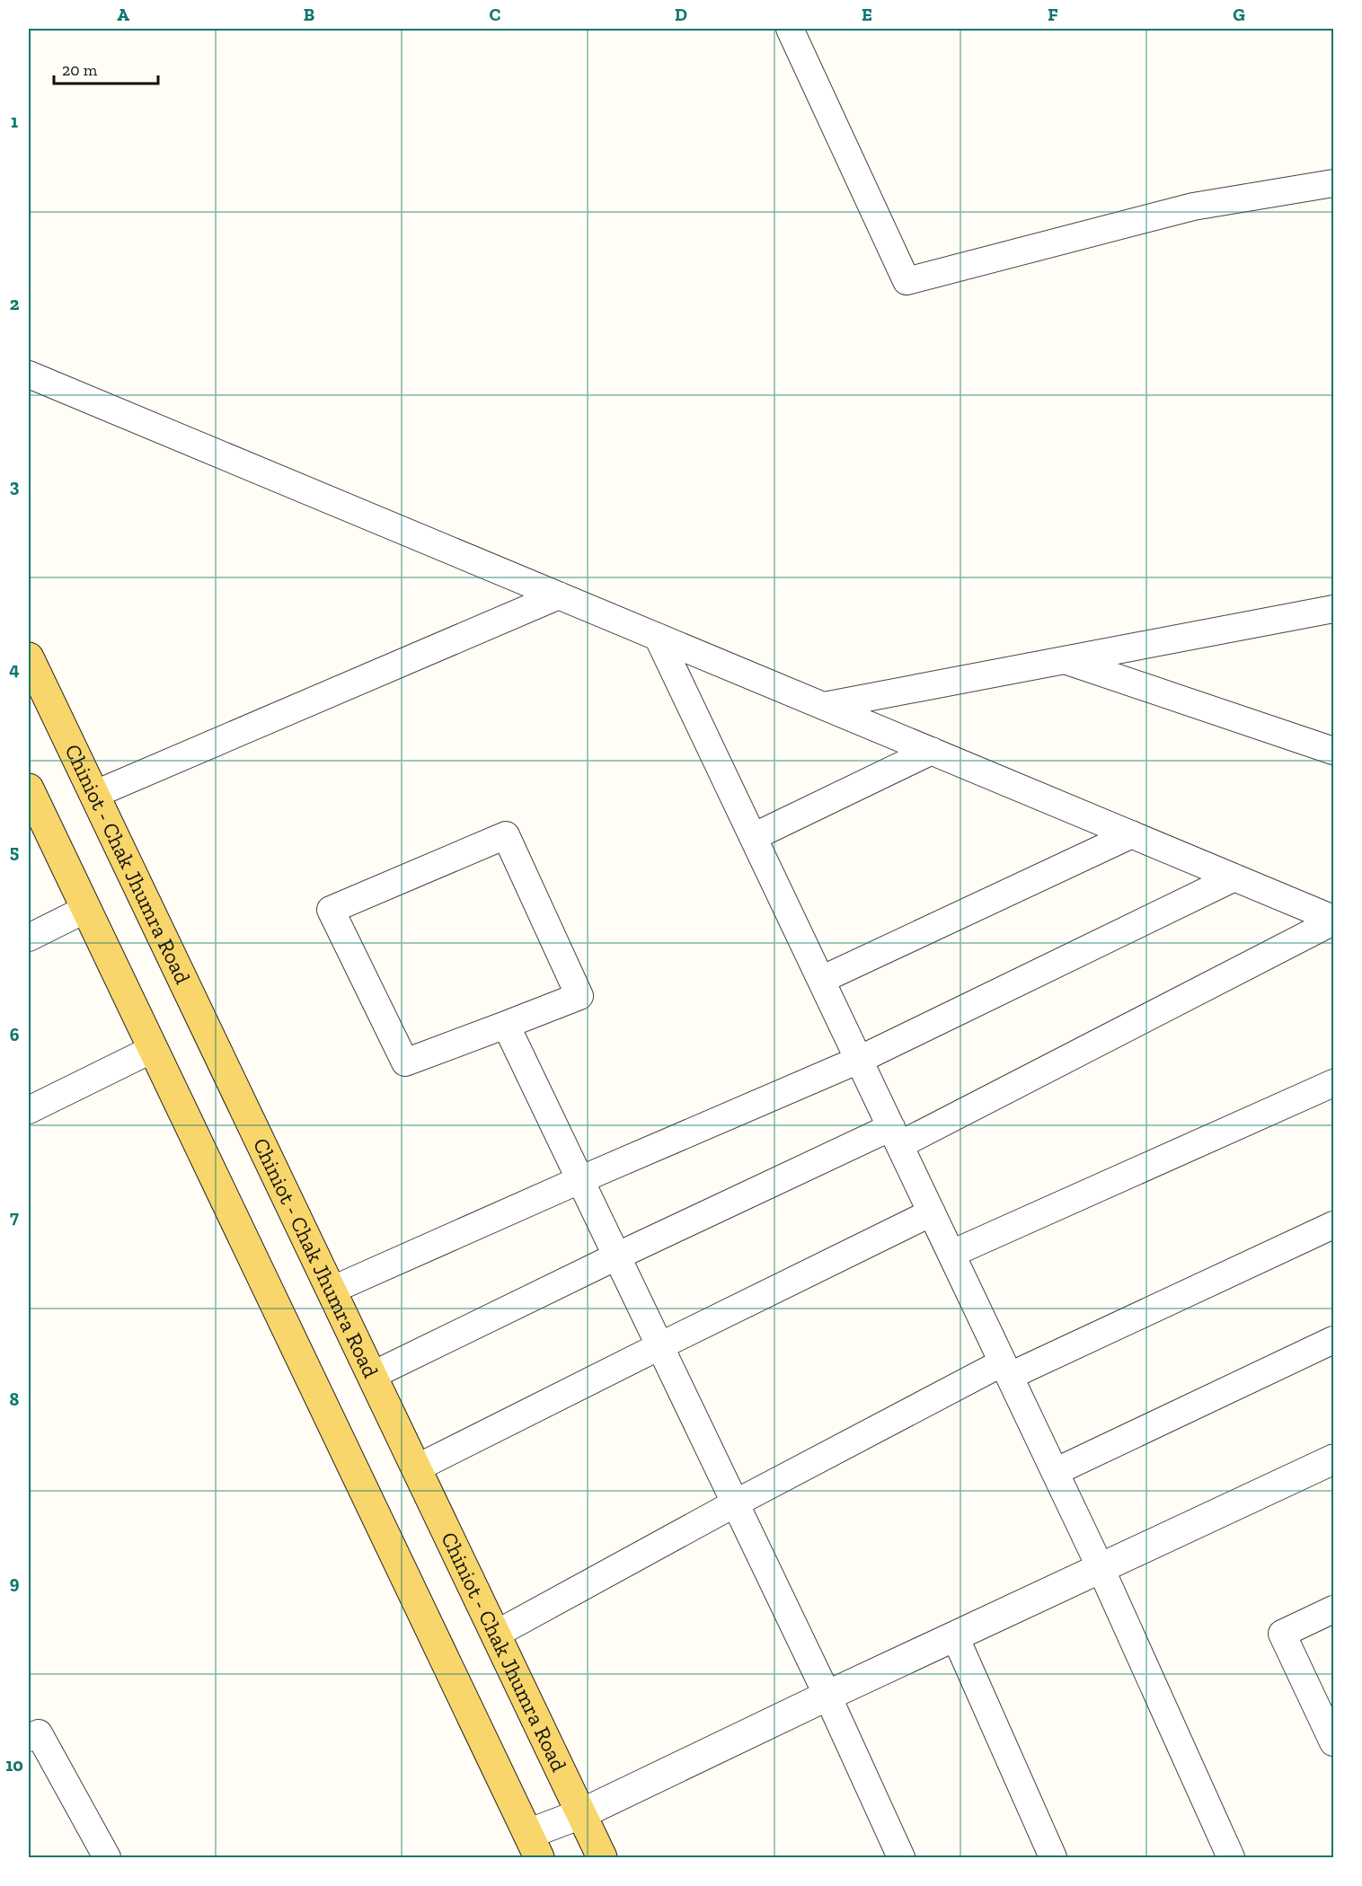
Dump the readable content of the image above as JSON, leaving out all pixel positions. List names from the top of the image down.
{
  "streets": {
    "main road": ["Chiniot - Chak Jhumra Road"]
  },
  "scale_bar": "20 m",
  "grid": {
    "columns": [
      "A",
      "B",
      "C",
      "D",
      "E",
      "F",
      "G"
    ],
    "rows": [
      "1",
      "2",
      "3",
      "4",
      "5",
      "6",
      "7",
      "8",
      "9",
      "10"
    ]
  }
}
